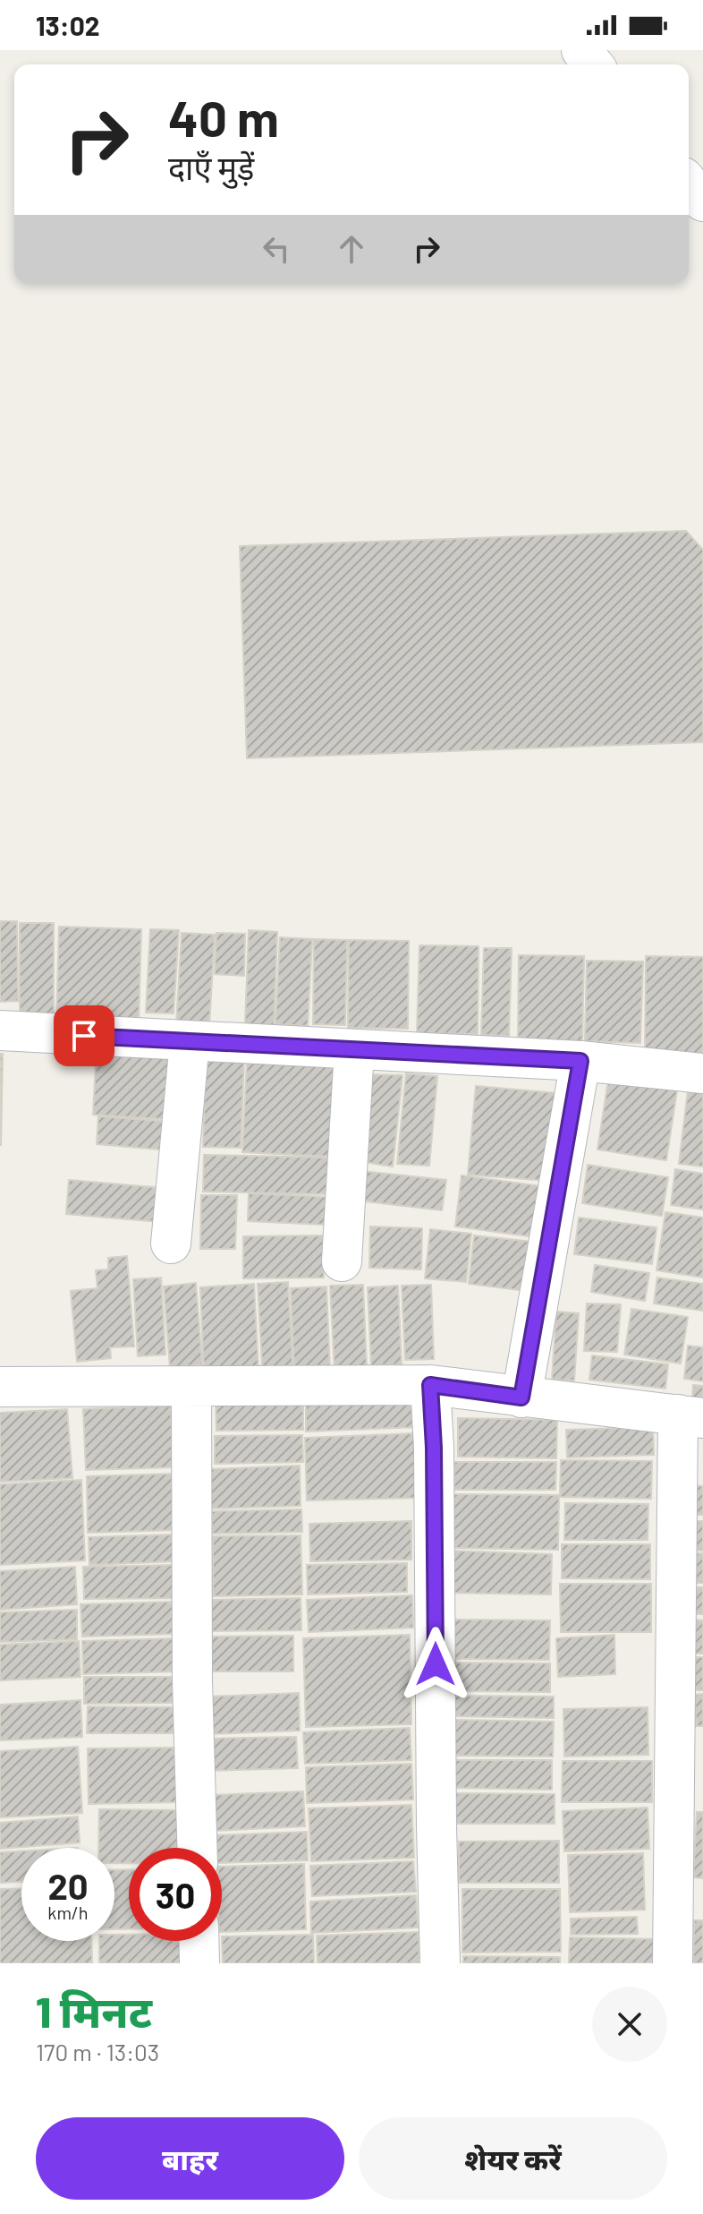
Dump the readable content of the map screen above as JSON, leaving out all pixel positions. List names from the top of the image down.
{
  "page": {
    "status": "13:02",
    "turn": ["40 m", "दाएँ मुड़ें"],
    "speed": "20 km/h",
    "limit": "30",
    "heading": ["1 मिनट", "170 m · 13:03"],
    "buttons": ["बाहर", "शेयर करें"]
  }
}
